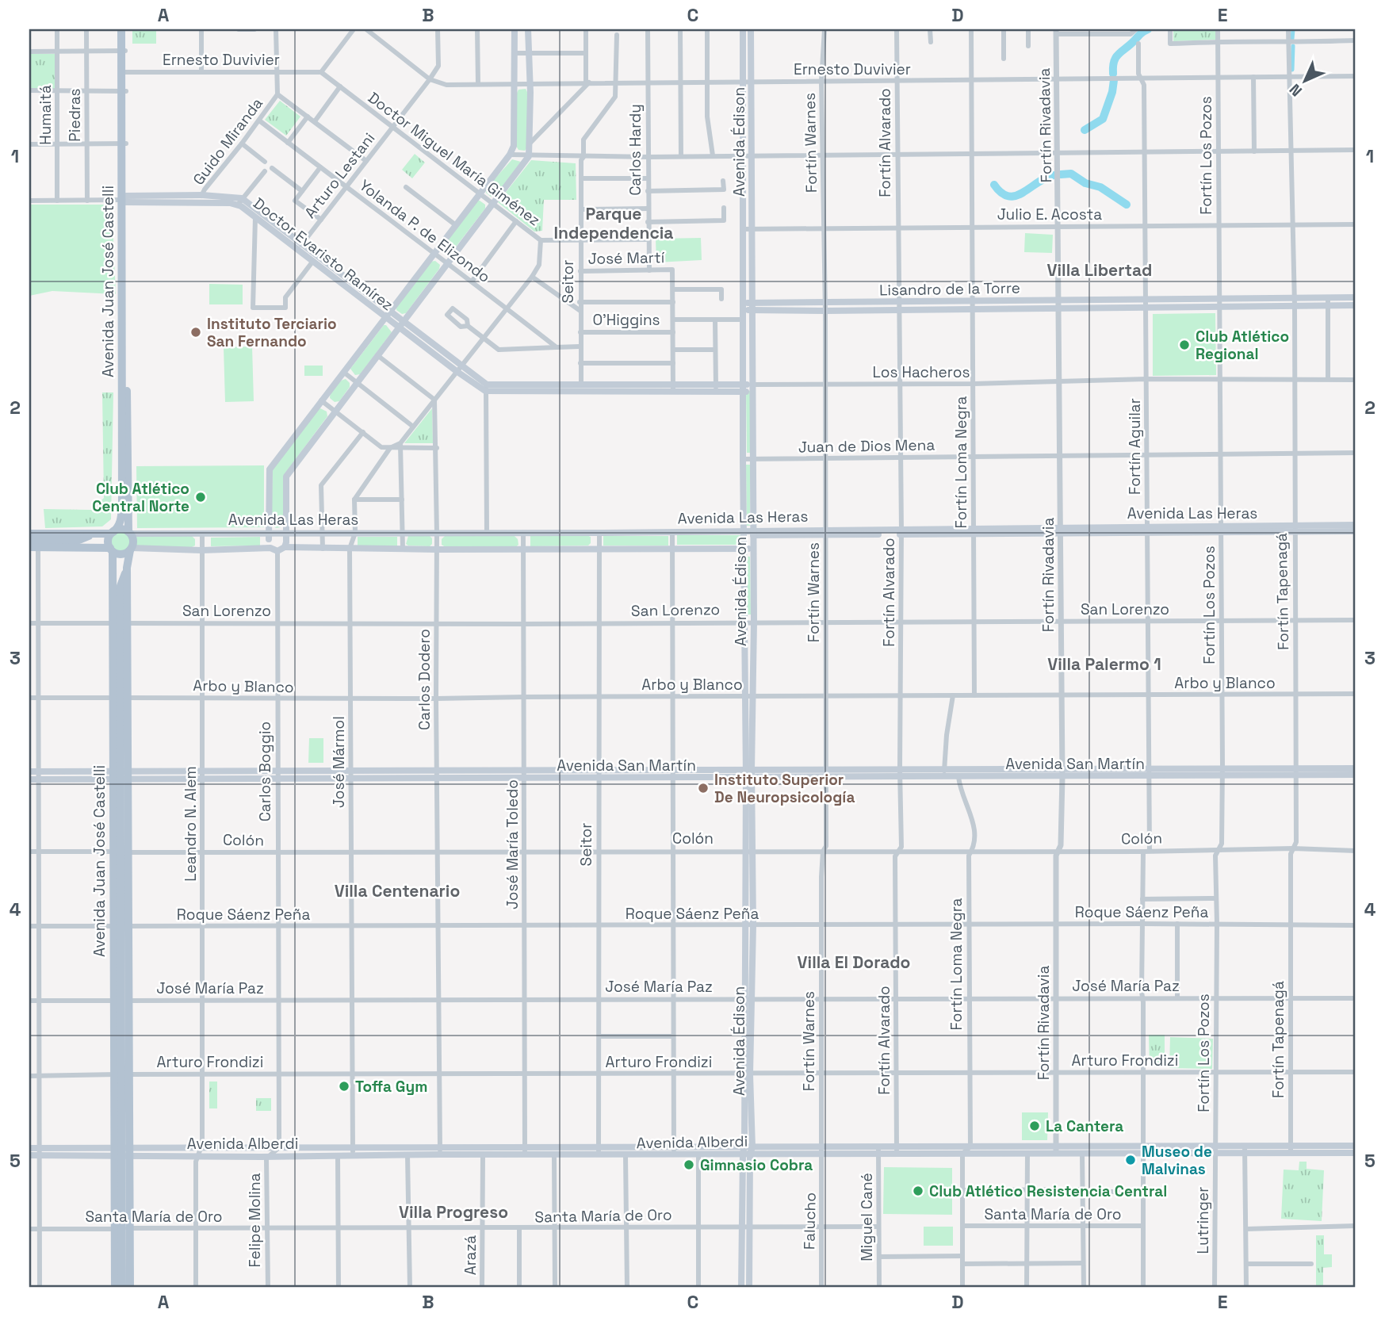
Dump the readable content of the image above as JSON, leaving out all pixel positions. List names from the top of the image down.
{
  "streets": {
    "main road": [
      "Avenida Édison",
      "Doctor Evaristo Ramírez",
      "Avenida Juan José Castelli",
      "Lisandro de la Torre",
      "Los Hacheros",
      "Avenida Las Heras",
      "Avenida San Martín",
      "Avenida Alberdi"
    ],
    "street": [
      "Ernesto Duvivier",
      "Humaitá",
      "Piedras",
      "Fortín Rivadavia",
      "Guido Miranda",
      "Fortín Warnes",
      "Fortín Alvarado",
      "Carlos Hardy",
      "Fortín Los Pozos",
      "Doctor Miguel María Giménez",
      "Arturo Lestani",
      "Julio E. Acosta",
      "Yolanda P. de Elizondo",
      "José Martí",
      "Seitor",
      "O'Higgins",
      "Juan de Dios Mena",
      "Fortín Aguilar",
      "Fortín Loma Negra",
      "Fortín Tapenagá",
      "San Lorenzo",
      "Carlos Dodero",
      "Arbo y Blanco",
      "José Mármol",
      "Carlos Boggio",
      "Leandro N. Alem",
      "Colón",
      "José María Toledo",
      "Roque Sáenz Peña",
      "José María Paz",
      "Arturo Frondizi",
      "Santa María de Oro",
      "Miguel Cané",
      "Felipe Molina",
      "Lutringer",
      "Falucho",
      "Arazá"
    ]
  },
  "crossings": [
    ["Ernesto Duvivier", "Fortín Rivadavia"],
    ["Ernesto Duvivier", "Guido Miranda"],
    ["Ernesto Duvivier", "Avenida Édison"],
    ["Ernesto Duvivier", "Fortín Warnes"],
    ["Ernesto Duvivier", "Fortín Alvarado"],
    ["Ernesto Duvivier", "Carlos Hardy"],
    ["Ernesto Duvivier", "Fortín Los Pozos"],
    ["Ernesto Duvivier", "Doctor Miguel María Giménez"],
    ["Ernesto Duvivier", "Arturo Lestani"],
    ["Ernesto Duvivier", "Avenida Juan José Castelli"],
    ["Ernesto Duvivier", "Seitor"],
    ["Ernesto Duvivier", "Fortín Aguilar"],
    ["Ernesto Duvivier", "Fortín Loma Negra"],
    ["Ernesto Duvivier", "Fortín Tapenagá"],
    ["Fortín Rivadavia", "Julio E. Acosta"],
    ["Fortín Rivadavia", "Lisandro de la Torre"],
    ["Fortín Rivadavia", "Los Hacheros"],
    ["Fortín Rivadavia", "Juan de Dios Mena"],
    ["Fortín Rivadavia", "Avenida Las Heras"],
    ["Fortín Rivadavia", "San Lorenzo"],
    ["Fortín Rivadavia", "Arbo y Blanco"],
    ["Fortín Rivadavia", "Avenida San Martín"],
    ["Fortín Rivadavia", "Colón"],
    ["Fortín Rivadavia", "Roque Sáenz Peña"],
    ["Fortín Rivadavia", "José María Paz"],
    ["Fortín Rivadavia", "Arturo Frondizi"],
    ["Fortín Rivadavia", "Avenida Alberdi"],
    ["Guido Miranda", "Yolanda P. de Elizondo"],
    ["Guido Miranda", "Doctor Evaristo Ramírez"],
    ["Avenida Édison", "Julio E. Acosta"],
    ["Avenida Édison", "Lisandro de la Torre"],
    ["Avenida Édison", "Los Hacheros"],
    ["Avenida Édison", "Juan de Dios Mena"],
    ["Avenida Édison", "Avenida Las Heras"],
    ["Avenida Édison", "San Lorenzo"],
    ["Avenida Édison", "Arbo y Blanco"],
    ["Avenida Édison", "Avenida San Martín"],
    ["Avenida Édison", "Colón"],
    ["Avenida Édison", "Roque Sáenz Peña"],
    ["Avenida Édison", "José María Paz"],
    ["Avenida Édison", "Arturo Frondizi"],
    ["Avenida Édison", "Avenida Alberdi"],
    ["Fortín Warnes", "Julio E. Acosta"],
    ["Fortín Warnes", "Lisandro de la Torre"],
    ["Fortín Warnes", "Los Hacheros"],
    ["Fortín Warnes", "Juan de Dios Mena"],
    ["Fortín Warnes", "Avenida Las Heras"],
    ["Fortín Warnes", "San Lorenzo"],
    ["Fortín Warnes", "Arbo y Blanco"],
    ["Fortín Warnes", "Avenida San Martín"],
    ["Fortín Warnes", "Colón"],
    ["Fortín Warnes", "Roque Sáenz Peña"],
    ["Fortín Warnes", "José María Paz"],
    ["Fortín Warnes", "Arturo Frondizi"],
    ["Fortín Warnes", "Avenida Alberdi"],
    ["Fortín Warnes", "Falucho"],
    ["Fortín Alvarado", "Julio E. Acosta"],
    ["Fortín Alvarado", "Lisandro de la Torre"],
    ["Fortín Alvarado", "Los Hacheros"],
    ["Fortín Alvarado", "Juan de Dios Mena"],
    ["Fortín Alvarado", "Avenida Las Heras"],
    ["Fortín Alvarado", "San Lorenzo"],
    ["Fortín Alvarado", "Arbo y Blanco"],
    ["Fortín Alvarado", "Avenida San Martín"],
    ["Fortín Alvarado", "Colón"],
    ["Fortín Alvarado", "Roque Sáenz Peña"],
    ["Fortín Alvarado", "José María Paz"],
    ["Fortín Alvarado", "Arturo Frondizi"],
    ["Fortín Alvarado", "Avenida Alberdi"],
    ["Carlos Hardy", "Doctor Miguel María Giménez"],
    ["Carlos Hardy", "José Martí"],
    ["Fortín Los Pozos", "Julio E. Acosta"],
    ["Fortín Los Pozos", "Lisandro de la Torre"],
    ["Fortín Los Pozos", "Los Hacheros"],
    ["Fortín Los Pozos", "Juan de Dios Mena"],
    ["Fortín Los Pozos", "Avenida Las Heras"],
    ["Fortín Los Pozos", "San Lorenzo"],
    ["Fortín Los Pozos", "Arbo y Blanco"],
    ["Fortín Los Pozos", "Avenida San Martín"],
    ["Fortín Los Pozos", "Colón"],
    ["Fortín Los Pozos", "Roque Sáenz Peña"],
    ["Fortín Los Pozos", "José María Paz"],
    ["Fortín Los Pozos", "Arturo Frondizi"],
    ["Fortín Los Pozos", "Avenida Alberdi"],
    ["Fortín Los Pozos", "Lutringer"],
    ["Doctor Miguel María Giménez", "Arturo Lestani"],
    ["Doctor Miguel María Giménez", "Seitor"],
    ["Arturo Lestani", "Yolanda P. de Elizondo"],
    ["Arturo Lestani", "Doctor Evaristo Ramírez"],
    ["Julio E. Acosta", "Fortín Aguilar"],
    ["Julio E. Acosta", "Fortín Loma Negra"],
    ["Julio E. Acosta", "Fortín Tapenagá"],
    ["Doctor Evaristo Ramírez", "Avenida Juan José Castelli"],
    ["Doctor Evaristo Ramírez", "Los Hacheros"],
    ["José Martí", "Seitor"],
    ["Avenida Juan José Castelli", "Avenida Las Heras"],
    ["Avenida Juan José Castelli", "San Lorenzo"],
    ["Avenida Juan José Castelli", "Arbo y Blanco"],
    ["Avenida Juan José Castelli", "Avenida San Martín"],
    ["Avenida Juan José Castelli", "Colón"],
    ["Avenida Juan José Castelli", "Roque Sáenz Peña"],
    ["Avenida Juan José Castelli", "José María Paz"],
    ["Avenida Juan José Castelli", "Arturo Frondizi"],
    ["Avenida Juan José Castelli", "Avenida Alberdi"],
    ["Seitor", "O'Higgins"],
    ["Seitor", "Los Hacheros"],
    ["Seitor", "Avenida Las Heras"],
    ["Seitor", "San Lorenzo"],
    ["Seitor", "Arbo y Blanco"],
    ["Seitor", "Avenida San Martín"],
    ["Seitor", "Colón"],
    ["Seitor", "Roque Sáenz Peña"],
    ["Seitor", "José María Paz"],
    ["Seitor", "Arturo Frondizi"],
    ["Seitor", "Avenida Alberdi"],
    ["Lisandro de la Torre", "Fortín Aguilar"],
    ["Lisandro de la Torre", "Fortín Loma Negra"],
    ["Lisandro de la Torre", "Fortín Tapenagá"],
    ["Los Hacheros", "Fortín Aguilar"],
    ["Los Hacheros", "Fortín Loma Negra"],
    ["Los Hacheros", "Fortín Tapenagá"],
    ["Juan de Dios Mena", "Fortín Aguilar"],
    ["Juan de Dios Mena", "Fortín Loma Negra"],
    ["Juan de Dios Mena", "Fortín Tapenagá"],
    ["Fortín Aguilar", "Avenida Las Heras"],
    ["Fortín Aguilar", "San Lorenzo"],
    ["Fortín Aguilar", "Arbo y Blanco"],
    ["Fortín Aguilar", "Avenida San Martín"],
    ["Fortín Aguilar", "Colón"],
    ["Fortín Loma Negra", "Avenida Las Heras"],
    ["Fortín Loma Negra", "San Lorenzo"],
    ["Fortín Loma Negra", "Arbo y Blanco"],
    ["Fortín Loma Negra", "Avenida San Martín"],
    ["Fortín Loma Negra", "Colón"],
    ["Fortín Loma Negra", "Roque Sáenz Peña"],
    ["Fortín Loma Negra", "José María Paz"],
    ["Fortín Loma Negra", "Arturo Frondizi"],
    ["Fortín Loma Negra", "Avenida Alberdi"],
    ["Avenida Las Heras", "Fortín Tapenagá"],
    ["Avenida Las Heras", "Carlos Dodero"],
    ["Avenida Las Heras", "José Mármol"],
    ["Avenida Las Heras", "Carlos Boggio"],
    ["Avenida Las Heras", "Leandro N. Alem"],
    ["Avenida Las Heras", "José María Toledo"],
    ["Fortín Tapenagá", "San Lorenzo"],
    ["Fortín Tapenagá", "Arbo y Blanco"],
    ["Fortín Tapenagá", "Avenida San Martín"],
    ["Fortín Tapenagá", "Colón"],
    ["Fortín Tapenagá", "Roque Sáenz Peña"],
    ["Fortín Tapenagá", "José María Paz"],
    ["Fortín Tapenagá", "Arturo Frondizi"],
    ["Fortín Tapenagá", "Avenida Alberdi"],
    ["San Lorenzo", "Carlos Dodero"],
    ["San Lorenzo", "José Mármol"],
    ["San Lorenzo", "Carlos Boggio"],
    ["San Lorenzo", "Leandro N. Alem"],
    ["San Lorenzo", "José María Toledo"],
    ["Carlos Dodero", "Arbo y Blanco"],
    ["Carlos Dodero", "Avenida San Martín"],
    ["Carlos Dodero", "Colón"],
    ["Carlos Dodero", "Roque Sáenz Peña"],
    ["Carlos Dodero", "José María Paz"],
    ["Carlos Dodero", "Arturo Frondizi"],
    ["Carlos Dodero", "Avenida Alberdi"],
    ["Arbo y Blanco", "José Mármol"],
    ["Arbo y Blanco", "Carlos Boggio"],
    ["Arbo y Blanco", "Leandro N. Alem"],
    ["Arbo y Blanco", "José María Toledo"],
    ["José Mármol", "Avenida San Martín"],
    ["José Mármol", "Colón"],
    ["José Mármol", "Roque Sáenz Peña"],
    ["José Mármol", "José María Paz"],
    ["José Mármol", "Arturo Frondizi"],
    ["José Mármol", "Avenida Alberdi"],
    ["Avenida San Martín", "Carlos Boggio"],
    ["Avenida San Martín", "Leandro N. Alem"],
    ["Avenida San Martín", "José María Toledo"],
    ["Carlos Boggio", "Colón"],
    ["Carlos Boggio", "Roque Sáenz Peña"],
    ["Carlos Boggio", "José María Paz"],
    ["Carlos Boggio", "Arturo Frondizi"],
    ["Carlos Boggio", "Avenida Alberdi"],
    ["Leandro N. Alem", "Colón"],
    ["Leandro N. Alem", "Roque Sáenz Peña"],
    ["Leandro N. Alem", "José María Paz"],
    ["Leandro N. Alem", "Arturo Frondizi"],
    ["Leandro N. Alem", "Avenida Alberdi"],
    ["Leandro N. Alem", "Santa María de Oro"],
    ["Colón", "José María Toledo"],
    ["José María Toledo", "Roque Sáenz Peña"],
    ["José María Toledo", "José María Paz"],
    ["José María Toledo", "Arturo Frondizi"],
    ["José María Toledo", "Avenida Alberdi"],
    ["Avenida Alberdi", "Miguel Cané"],
    ["Avenida Alberdi", "Felipe Molina"],
    ["Avenida Alberdi", "Lutringer"],
    ["Avenida Alberdi", "Falucho"],
    ["Avenida Alberdi", "Arazá"],
    ["Santa María de Oro", "Miguel Cané"],
    ["Santa María de Oro", "Felipe Molina"],
    ["Santa María de Oro", "Falucho"],
    ["Santa María de Oro", "Arazá"]
  ],
  "districts": [
    "Parque Independencia",
    "Villa Libertad",
    "Villa Palermo 1",
    "Villa Centenario",
    "Villa El Dorado",
    "Villa Progreso"
  ],
  "places": [
    "Instituto Terciario San Fernando",
    "Club Atlético Regional",
    "Club Atlético Central Norte",
    "Instituto Superior De Neuropsicología",
    "Toffa Gym",
    "La Cantera",
    "Museo de Malvinas",
    "Gimnasio Cobra",
    "Club Atlético Resistencia Central"
  ],
  "north": "bottom left",
  "grid": {
    "columns": [
      "A",
      "B",
      "C",
      "D",
      "E"
    ],
    "rows": [
      "1",
      "2",
      "3",
      "4",
      "5"
    ]
  }
}
